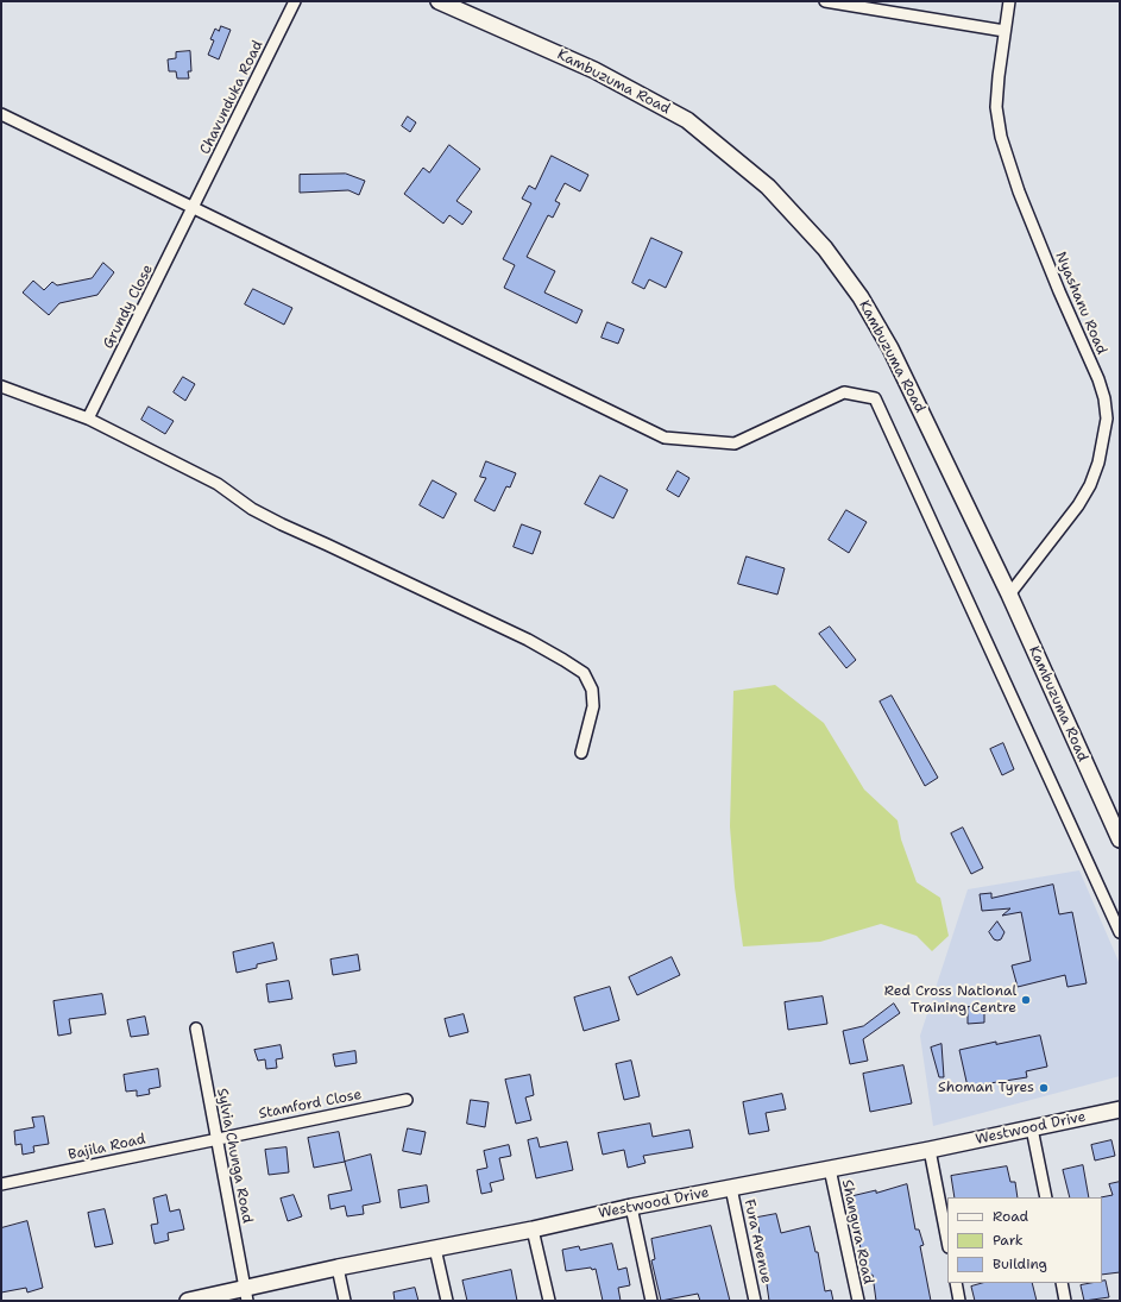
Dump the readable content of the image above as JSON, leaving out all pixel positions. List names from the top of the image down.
{
  "streets": {
    "main road": ["Kambuzuma Road", "Westwood Drive"],
    "street": [
      "Chavunduka Road",
      "Nyashanu Road",
      "Grundy Close",
      "Stamford Close",
      "Bajila Road",
      "Sylvia Chunga Road",
      "Shangura Road",
      "Fura Avenue"
    ]
  },
  "crossings": [
    ["Kambuzuma Road", "Nyashanu Road"],
    ["Chavunduka Road", "Grundy Close"],
    ["Stamford Close", "Bajila Road"],
    ["Stamford Close", "Sylvia Chunga Road"],
    ["Westwood Drive", "Sylvia Chunga Road"],
    ["Westwood Drive", "Shangura Road"],
    ["Westwood Drive", "Fura Avenue"],
    ["Bajila Road", "Sylvia Chunga Road"]
  ],
  "places": ["Red Cross National Training Centre", "Shoman Tyres"],
  "legend": ["Road", "Park", "Building"]
}
